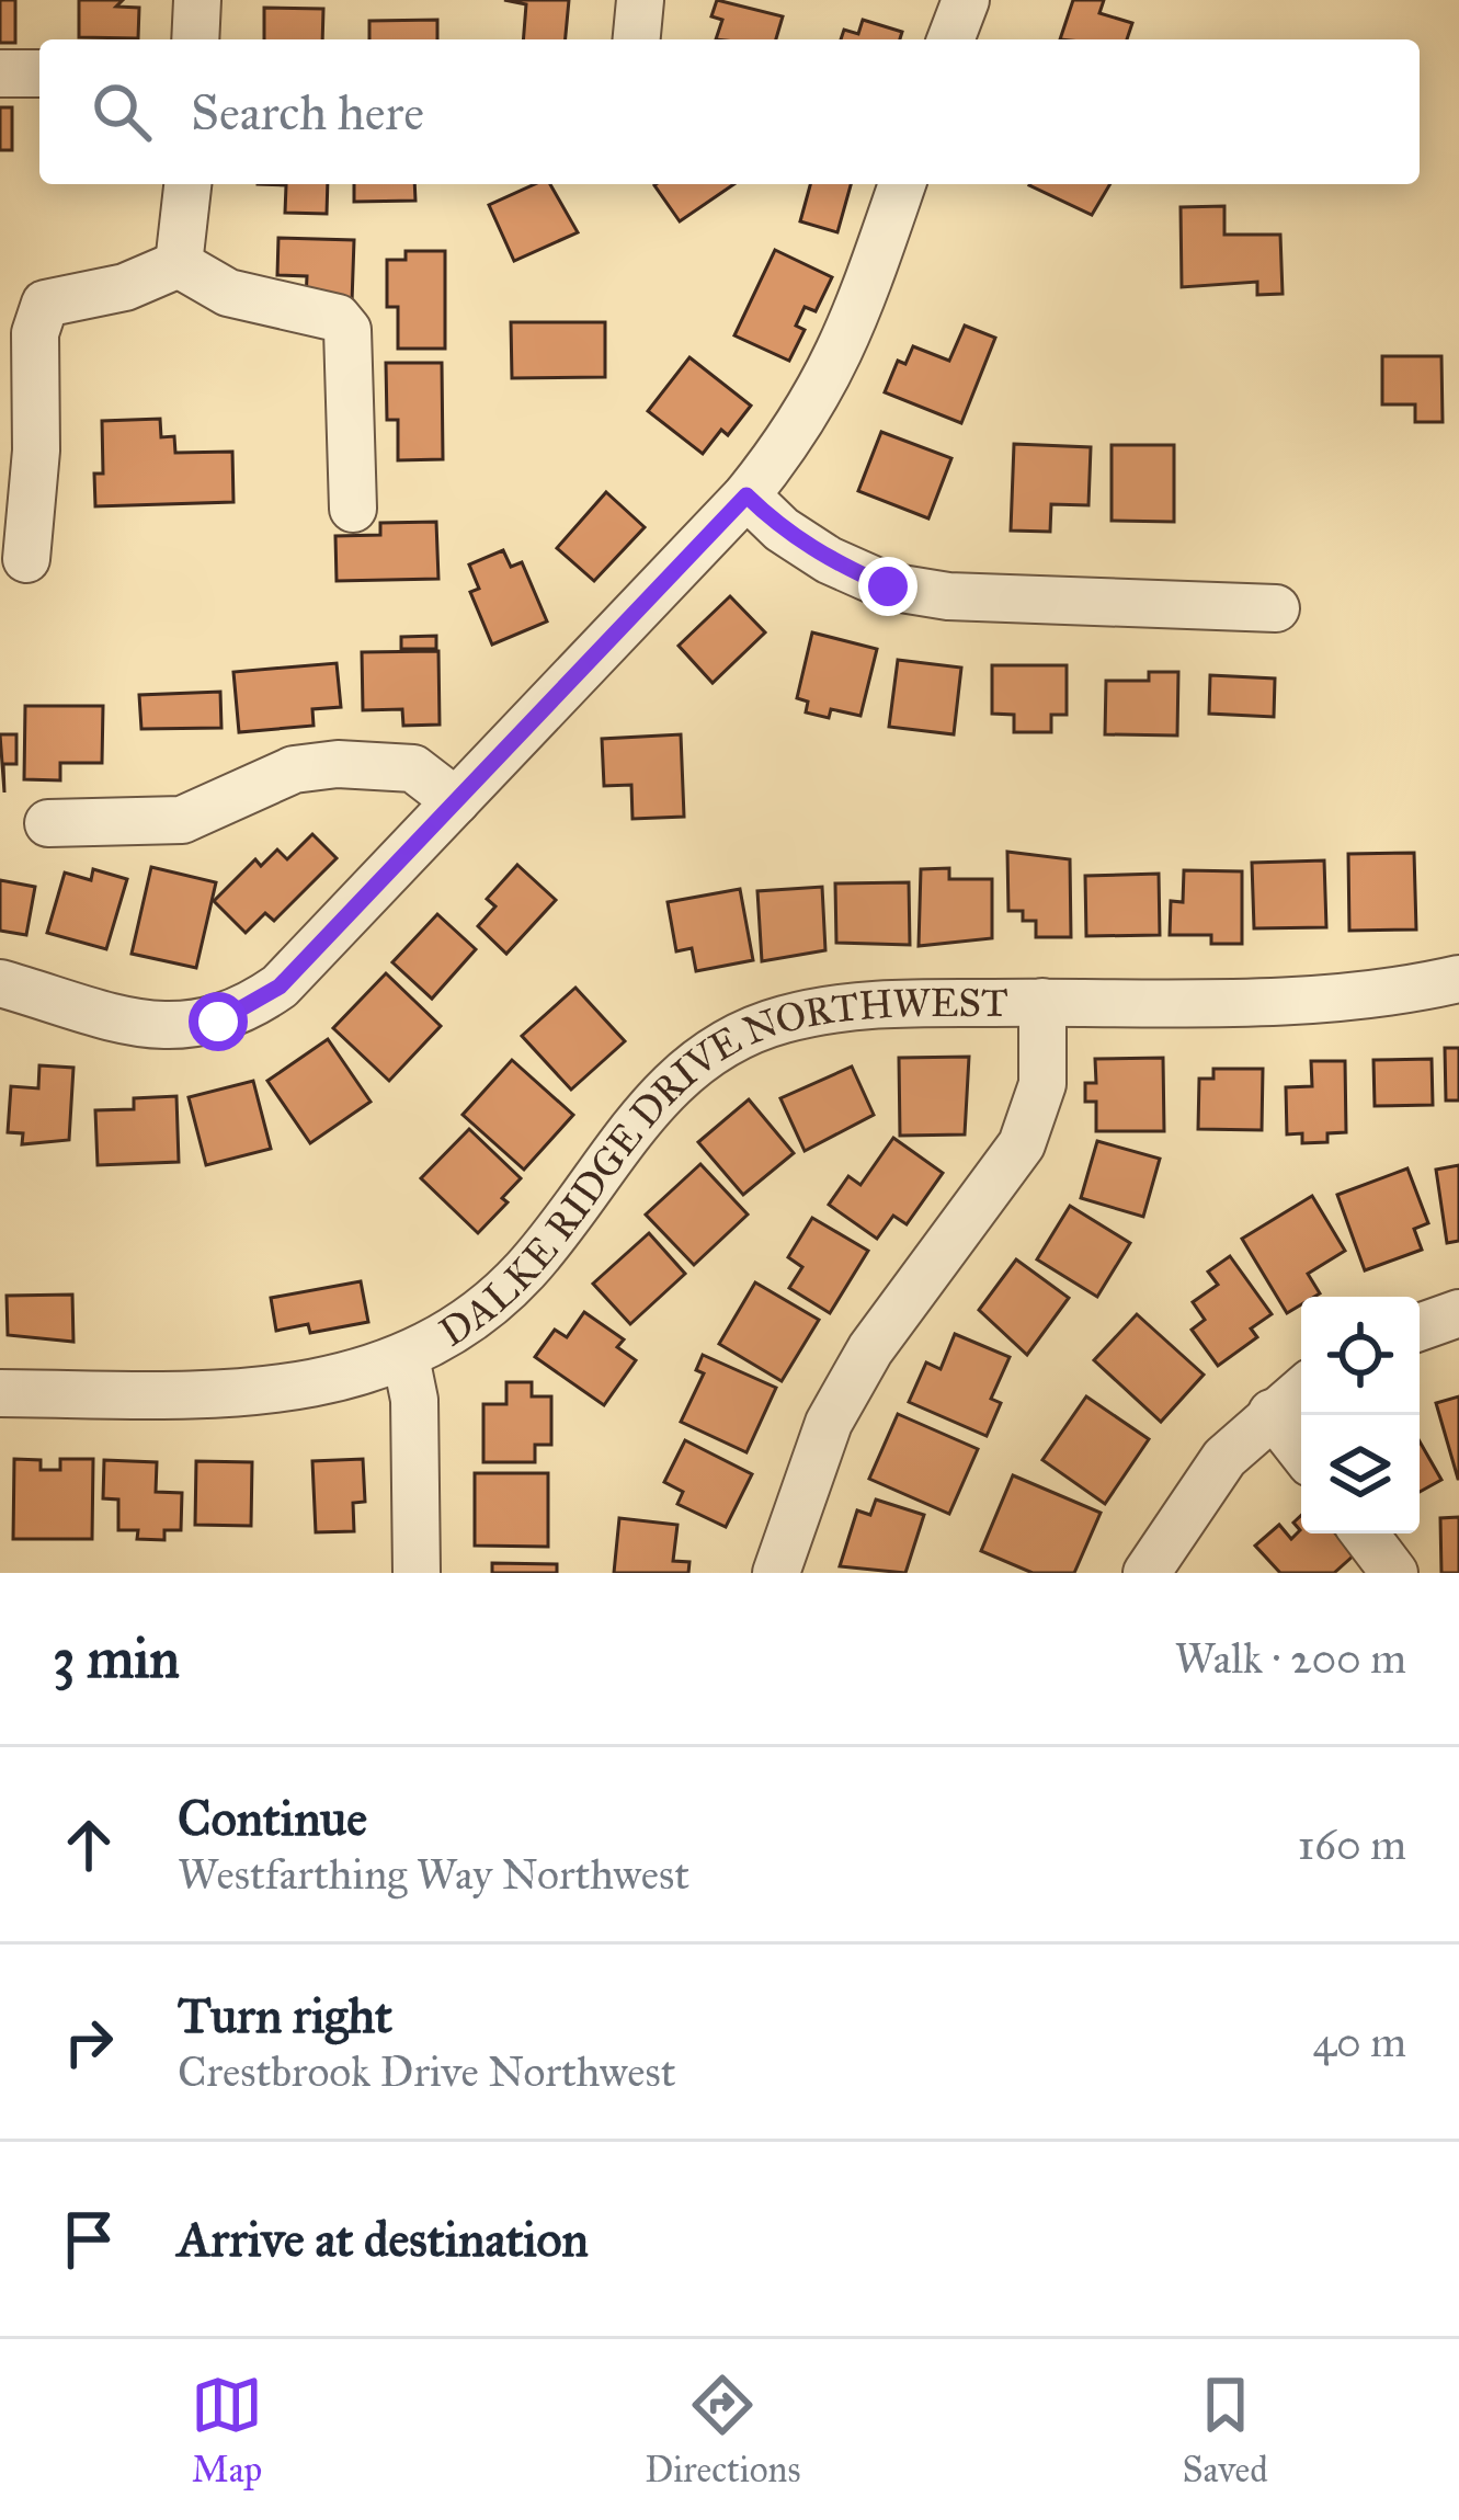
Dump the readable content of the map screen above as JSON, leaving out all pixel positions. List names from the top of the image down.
{
  "streets": {
    "street": ["DALKE RIDGE DRIVE NORTHWEST"]
  },
  "page": {
    "search": "Search here",
    "heading": ["3 min", "Walk · 200 m"],
    "list": [
      ["Continue", "Westfarthing Way Northwest", "160 m"],
      ["Turn right", "Crestbrook Drive Northwest", "40 m"],
      "Arrive at destination"
    ],
    "nav": ["Map", "Directions", "Saved"]
  }
}
